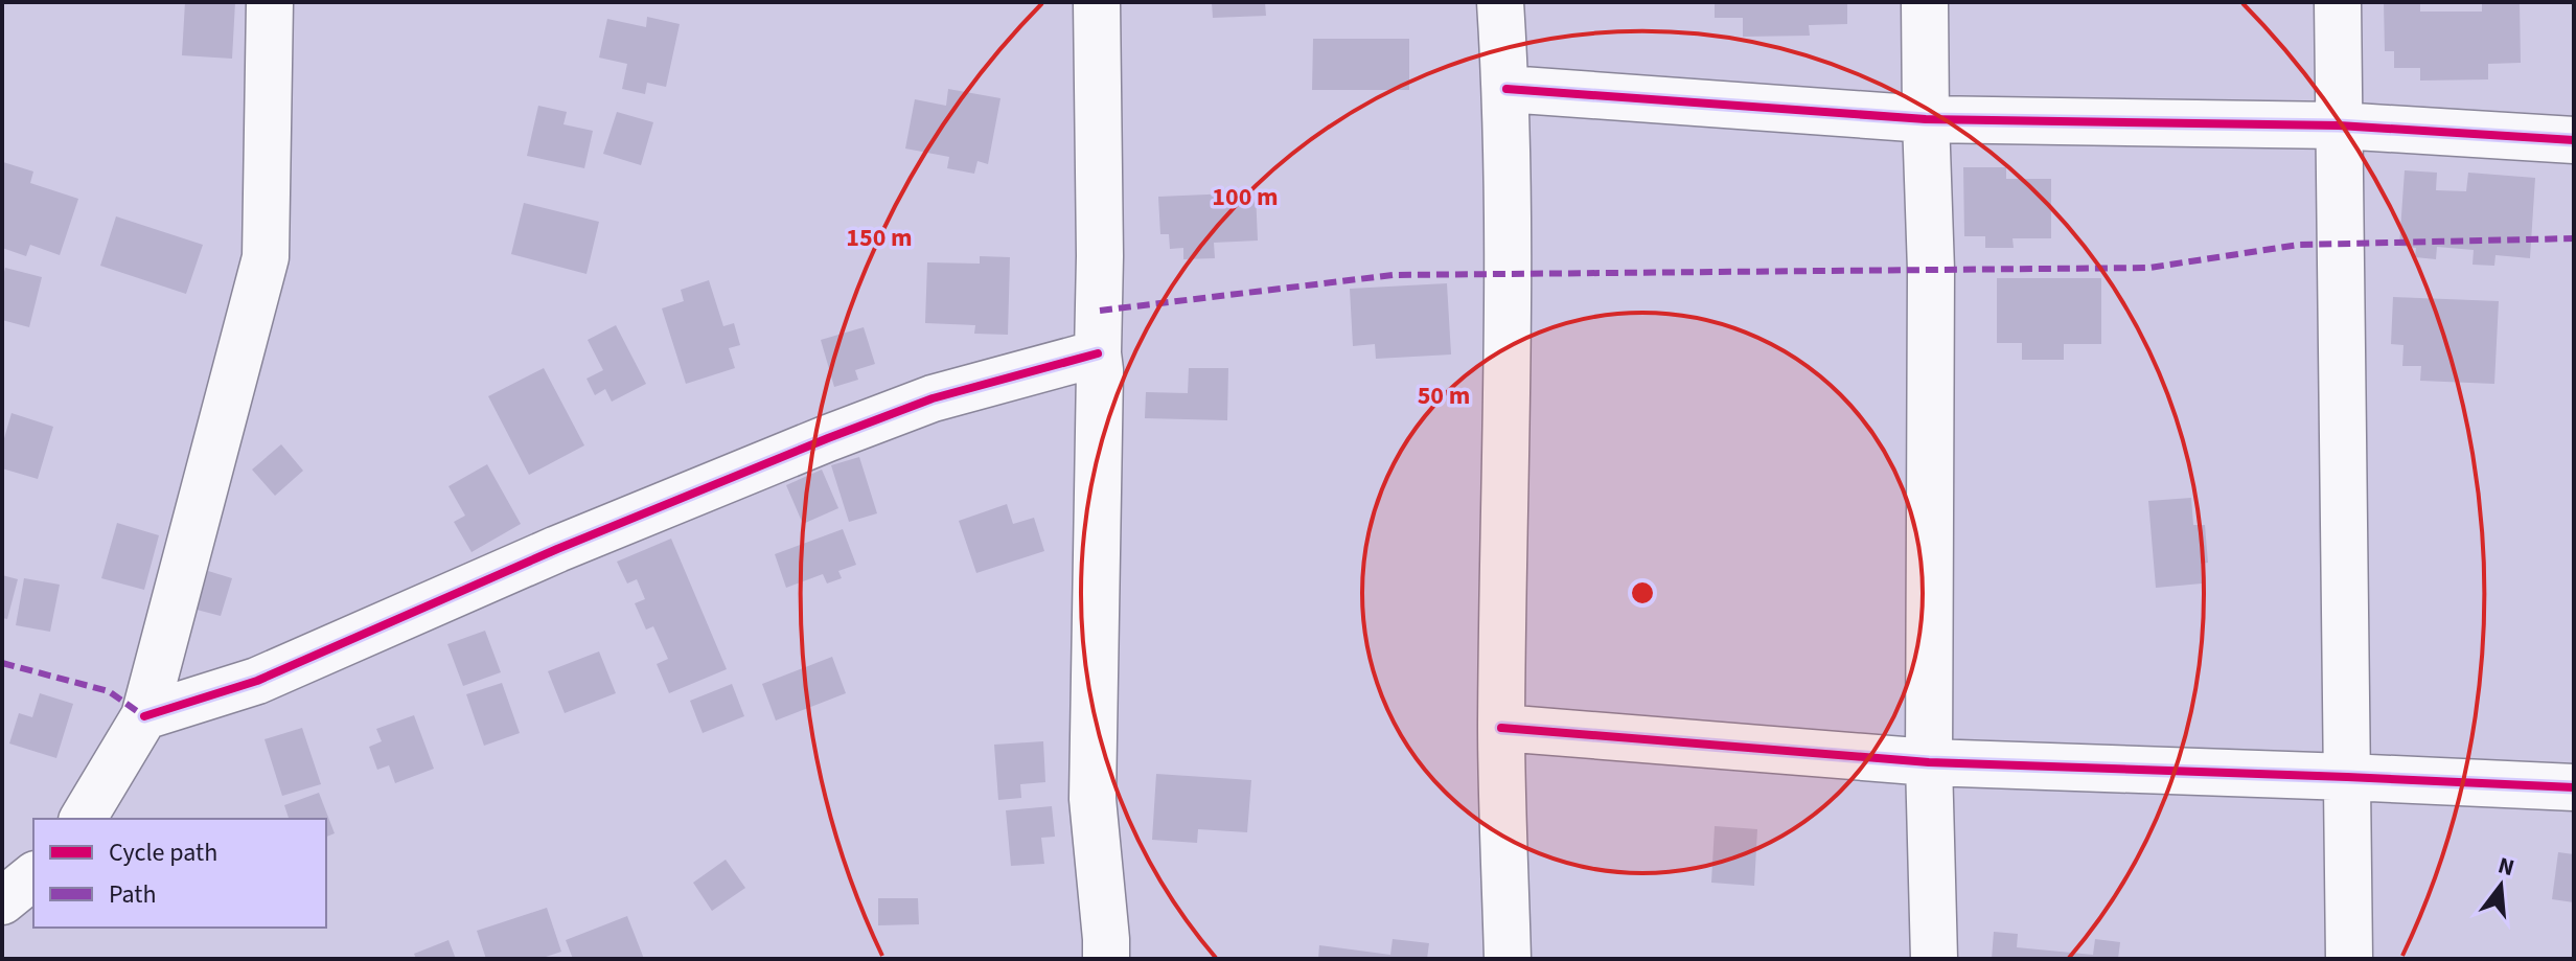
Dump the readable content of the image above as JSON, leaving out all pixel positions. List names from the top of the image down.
{
  "legend": ["Cycle path", "Path"],
  "north": "top",
  "rings": ["100 m", "150 m", "50 m"]
}
